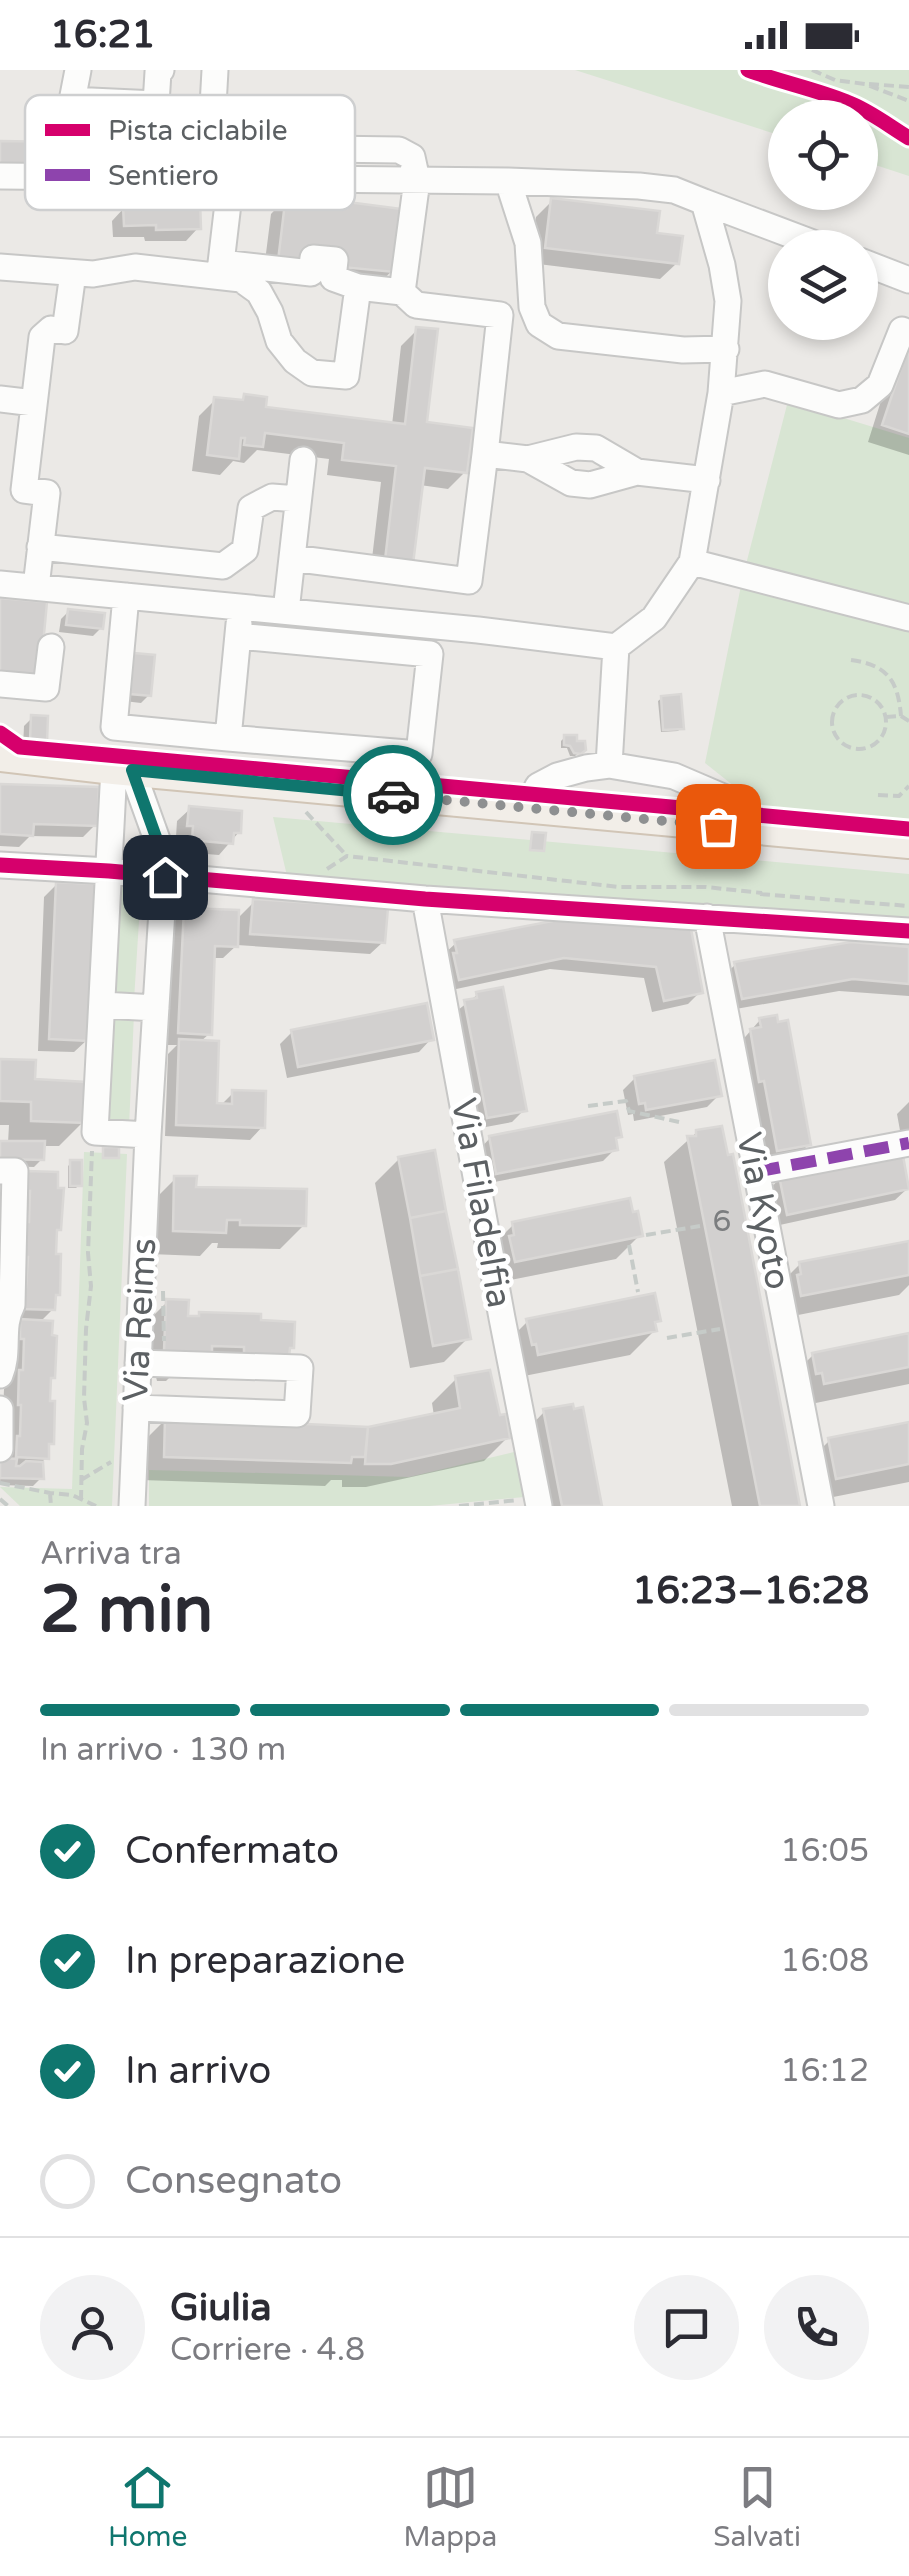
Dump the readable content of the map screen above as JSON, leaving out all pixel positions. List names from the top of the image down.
{
  "streets": {
    "street": ["Via Filadelfia", "Via Kyoto", "Via Reims"]
  },
  "house_numbers": ["6"],
  "legend": ["Pista ciclabile", "Sentiero"],
  "page": {
    "status": "16:21",
    "heading": ["2 min", "Arriva tra", "16:23–16:28"],
    "panel": ["Giulia", "Corriere · 4.8"],
    "bar": "In arrivo · 130 m",
    "list": [
      ["Confermato", "16:05"],
      ["In preparazione", "16:08"],
      ["In arrivo", "16:12"],
      "Consegnato"
    ],
    "tabs": ["Home", "Mappa", "Salvati"]
  }
}
